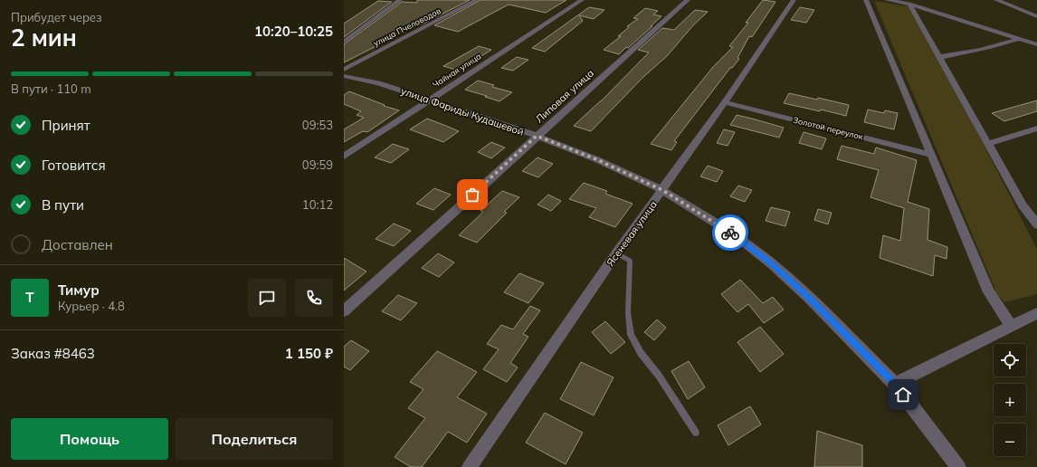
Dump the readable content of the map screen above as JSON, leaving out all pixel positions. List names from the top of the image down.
{
  "streets": {
    "street": [
      "улица Пчеловодов",
      "Чайная улица",
      "Липовая улица",
      "улица Фариды Кудашевой",
      "Золотой переулок",
      "Ясеневая улица"
    ]
  },
  "crossings": [
    ["Чайная улица", "улица Фариды Кудашевой"],
    ["Липовая улица", "улица Фариды Кудашевой"],
    ["улица Фариды Кудашевой", "Ясеневая улица"],
    ["Золотой переулок", "Ясеневая улица"]
  ],
  "page": {
    "heading": ["2 мин", "Прибудет через", "10:20–10:25"],
    "panel": [
      "Тимур",
      "Курьер · 4.8",
      "Заказ #8463",
      "1 150 ₽"
    ],
    "bar": "В пути · 110 m",
    "list": [
      ["Принят", "09:53"],
      ["Готовится", "09:59"],
      ["В пути", "10:12"],
      "Доставлен"
    ],
    "round": "Т",
    "map_buttons": ["+", "−"],
    "buttons": ["Помощь", "Поделиться"]
  }
}
